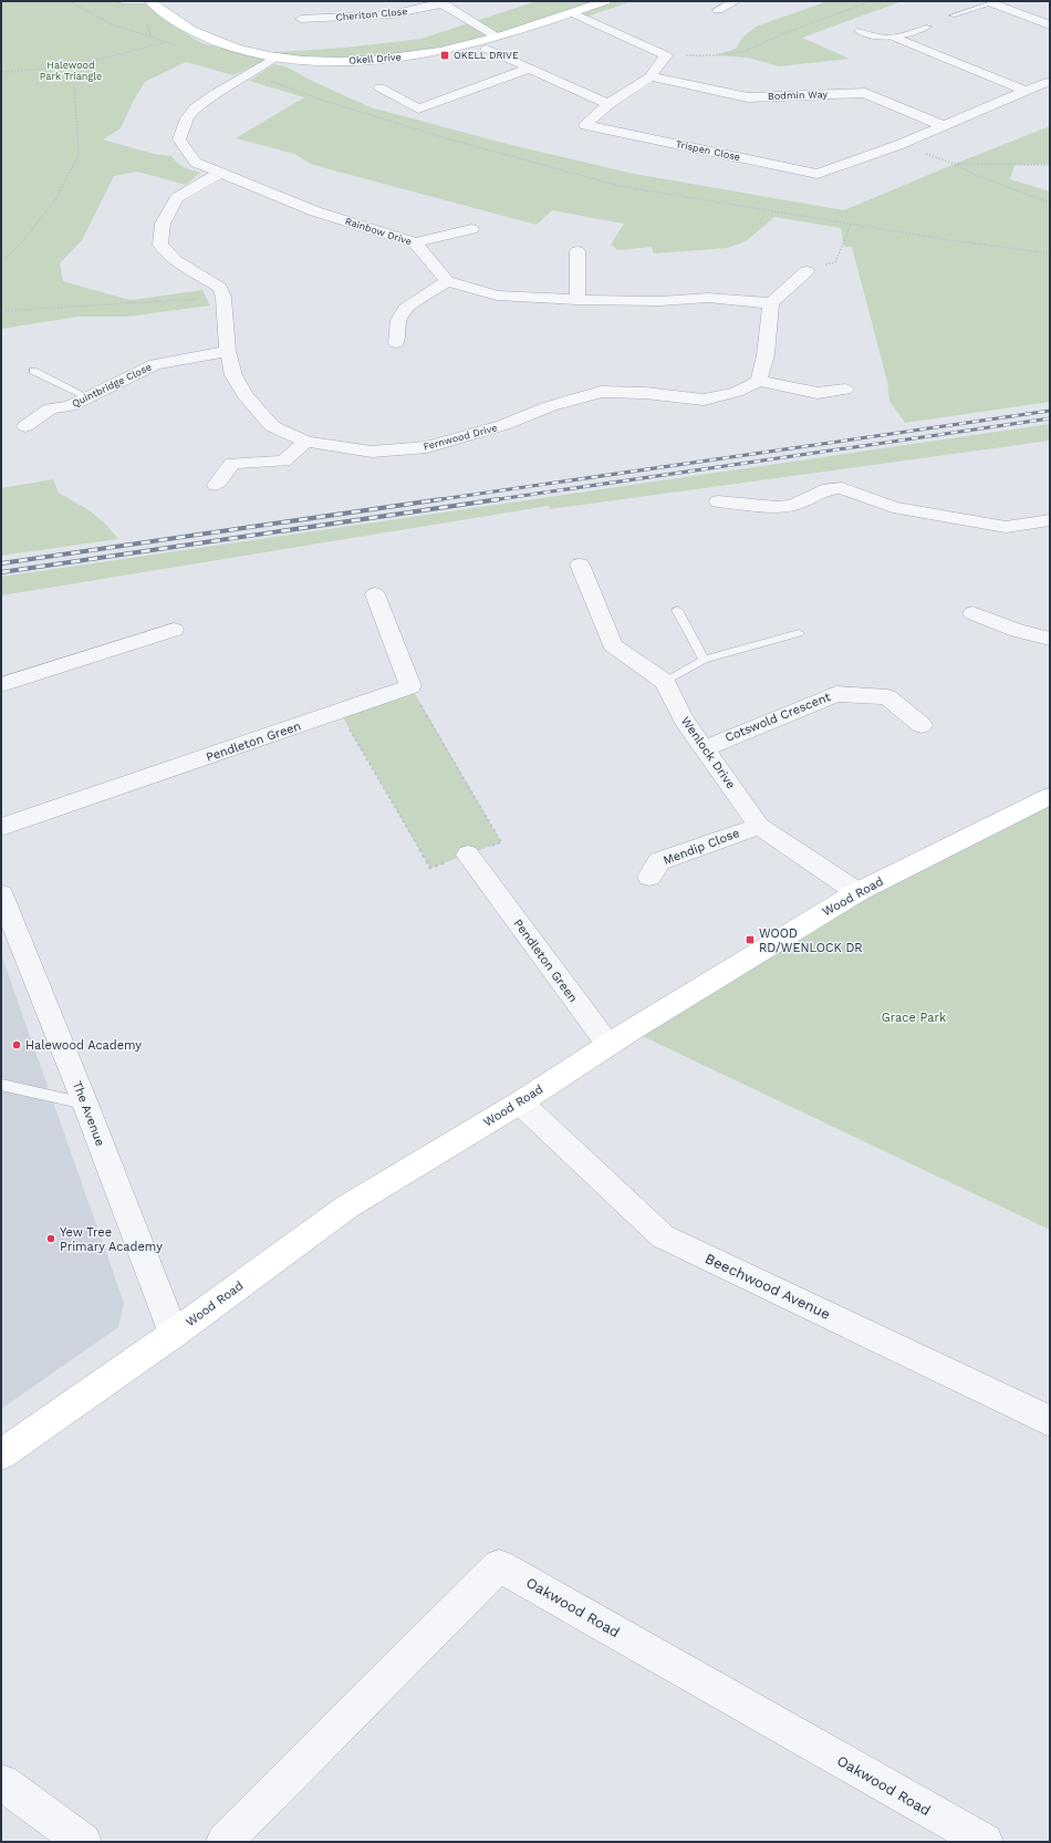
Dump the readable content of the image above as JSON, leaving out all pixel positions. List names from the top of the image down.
{
  "streets": {
    "street": [
      "Cheriton Close",
      "Okell Drive",
      "Bodmin Way",
      "Trispen Close",
      "Rainbow Drive",
      "Quintbridge Close",
      "Fernwood Drive",
      "Cotswold Crescent",
      "Pendleton Green",
      "Wenlock Drive",
      "Mendip Close",
      "Wood Road",
      "The Avenue",
      "Beechwood Avenue",
      "Oakwood Road"
    ]
  },
  "crossings": [
    ["Okell Drive", "Rainbow Drive"],
    ["Bodmin Way", "Trispen Close"],
    ["Rainbow Drive", "Fernwood Drive"],
    ["Quintbridge Close", "Fernwood Drive"],
    ["Cotswold Crescent", "Wenlock Drive"],
    ["Pendleton Green", "Wood Road"],
    ["Wenlock Drive", "Mendip Close"],
    ["Wenlock Drive", "Wood Road"],
    ["Wood Road", "The Avenue"],
    ["Wood Road", "Beechwood Avenue"]
  ],
  "parks": ["Halewood Park Triangle", "Grace Park"],
  "places": {
    "transit": ["OKELL DRIVE", "WOOD RD/WENLOCK DR"],
    "other": ["Halewood Academy", "Yew Tree Primary Academy"]
  }
}
